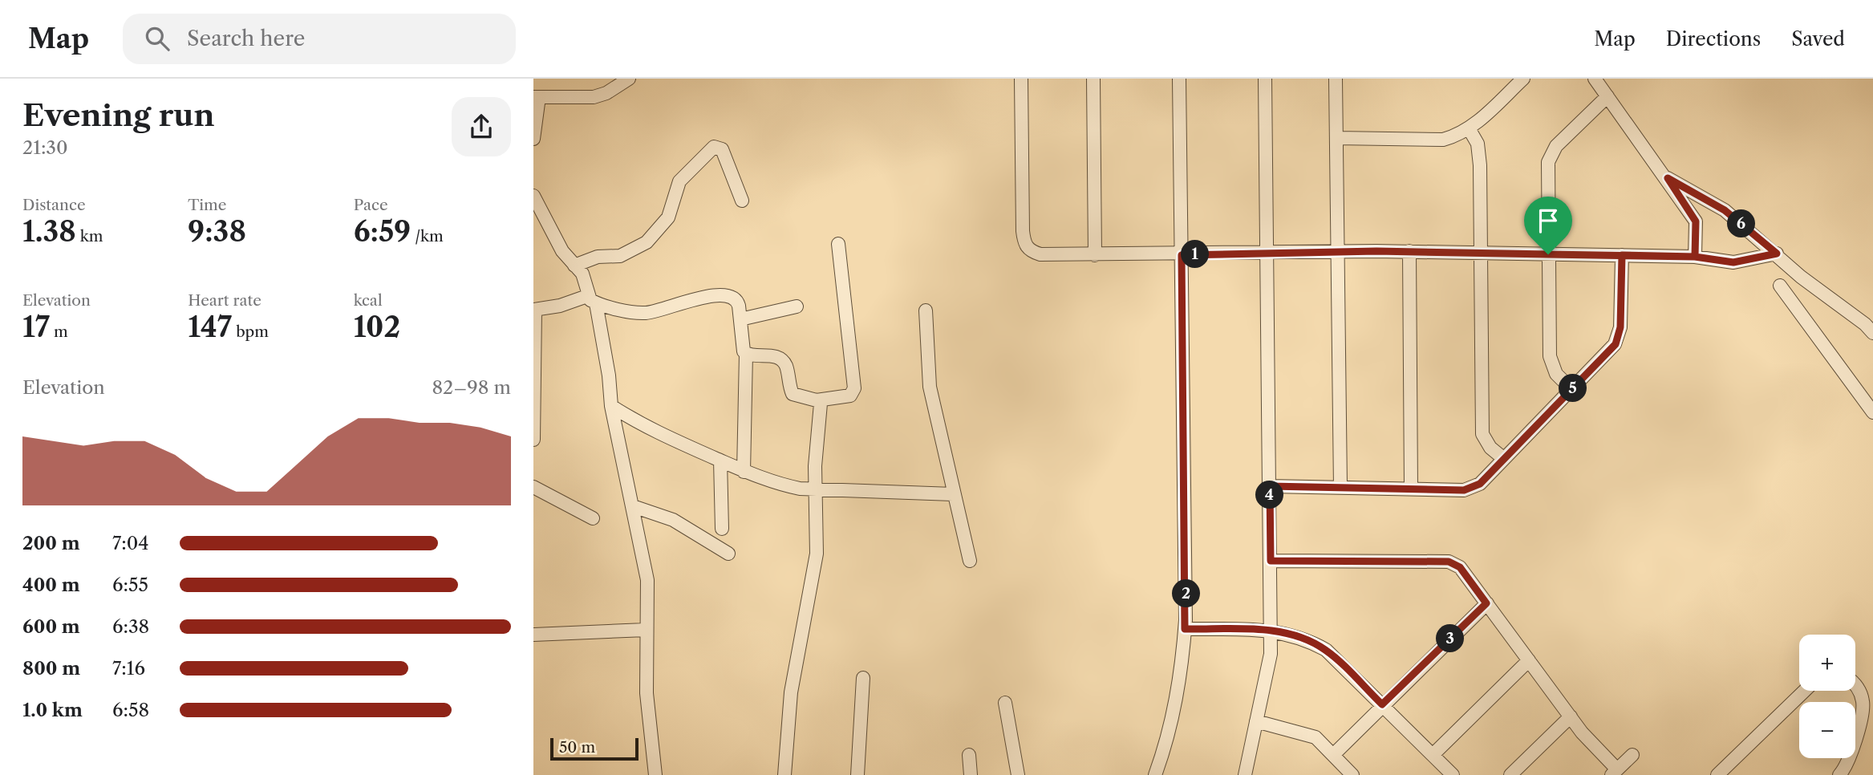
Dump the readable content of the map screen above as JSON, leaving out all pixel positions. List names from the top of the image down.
{
  "scale_bar": "50 m",
  "page": {
    "header": "Map",
    "search": "Search here",
    "nav": ["Map", "Directions", "Saved"],
    "heading": ["Evening run", "21:30"],
    "stats": [
      ["Distance", "1.38 km"],
      ["Time", "9:38"],
      ["Pace", "6:59 /km"],
      ["Elevation", "17 m"],
      ["Heart rate", "147 bpm"],
      ["kcal", "102"]
    ],
    "pins": [
      "6",
      "1",
      "5",
      "4",
      "2",
      "3"
    ],
    "chart": ["Elevation", "82–98 m"],
    "list": [
      {
        "name": "200 m",
        "note": "7:04"
      },
      {
        "name": "400 m",
        "note": "6:55"
      },
      {
        "name": "600 m",
        "note": "6:38"
      },
      {
        "name": "800 m",
        "note": "7:16"
      },
      {
        "name": "1.0 km",
        "note": "6:58"
      }
    ],
    "map_buttons": ["+", "−"],
    "scale": "50 m"
  }
}
